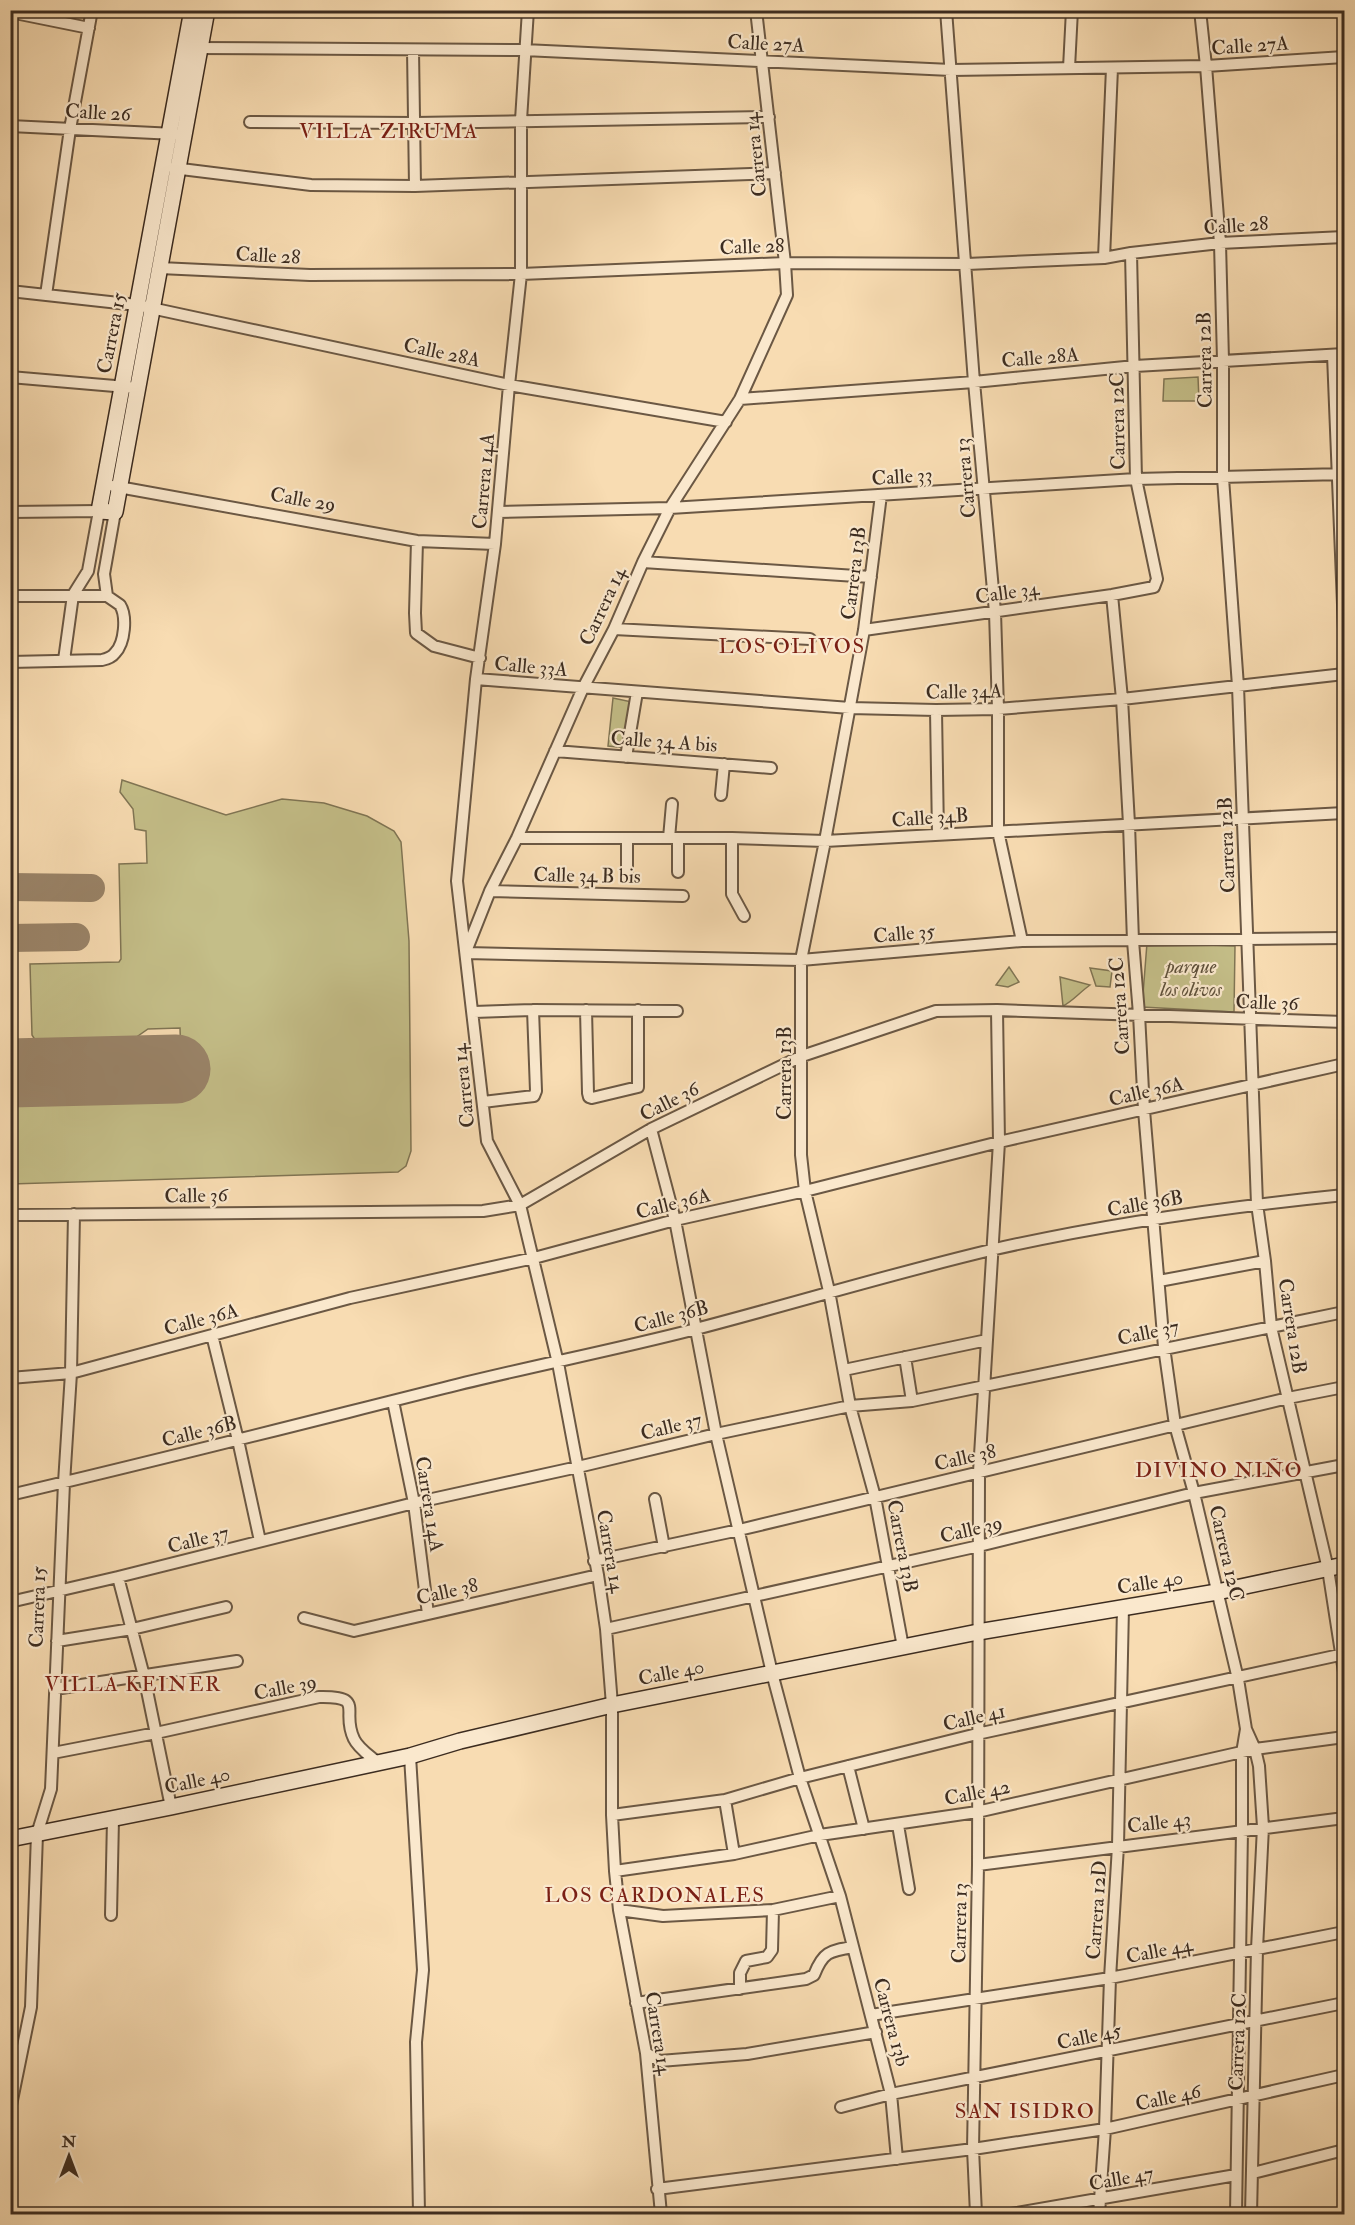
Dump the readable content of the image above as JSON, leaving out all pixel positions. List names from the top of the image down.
{
  "streets": {
    "street": [
      "Calle 27A",
      "Calle 26",
      "Carrera 14",
      "Calle 28",
      "Carrera 15",
      "Calle 28A",
      "Carrera 12B",
      "Carrera 12C",
      "Calle 33",
      "Carrera 13",
      "Carrera 14A",
      "Calle 29",
      "Carrera 13B",
      "Calle 34",
      "Calle 33A",
      "Calle 34A",
      "Calle 34 A bis",
      "Calle 34B",
      "Calle 34 B bis",
      "Calle 35",
      "Calle 36",
      "Calle 36A",
      "Calle 36B",
      "Calle 37",
      "Calle 38",
      "Calle 39",
      "Calle 40",
      "Calle 41",
      "Calle 42",
      "Calle 43",
      "Carrera 12D",
      "Calle 44",
      "Carrera 13b",
      "Calle 45",
      "Calle 46",
      "Calle 47"
    ]
  },
  "crossings": [
    ["Calle 27A", "Carrera 14"],
    ["Calle 27A", "Carrera 15"],
    ["Calle 27A", "Carrera 12B"],
    ["Calle 27A", "Carrera 13"],
    ["Calle 27A", "Carrera 14A"],
    ["Calle 26", "Carrera 15"],
    ["Carrera 14", "Calle 28"],
    ["Carrera 14", "Calle 28A"],
    ["Carrera 14", "Calle 33"],
    ["Carrera 14", "Carrera 14A"],
    ["Carrera 14", "Calle 33A"],
    ["Carrera 14", "Calle 34A"],
    ["Carrera 14", "Calle 34 A bis"],
    ["Carrera 14", "Calle 34B"],
    ["Carrera 14", "Calle 34 B bis"],
    ["Carrera 14", "Calle 35"],
    ["Carrera 14", "Calle 36"],
    ["Carrera 14", "Calle 36A"],
    ["Carrera 14", "Calle 36B"],
    ["Carrera 14", "Calle 37"],
    ["Carrera 14", "Calle 38"],
    ["Carrera 14", "Calle 39"],
    ["Carrera 14", "Calle 40"],
    ["Carrera 14", "Calle 41"],
    ["Carrera 14", "Calle 42"],
    ["Carrera 14", "Calle 46"],
    ["Calle 28", "Carrera 15"],
    ["Calle 28", "Carrera 12B"],
    ["Calle 28", "Carrera 12C"],
    ["Calle 28", "Carrera 13"],
    ["Calle 28", "Carrera 14A"],
    ["Carrera 15", "Calle 28A"],
    ["Carrera 15", "Calle 29"],
    ["Carrera 15", "Calle 36"],
    ["Carrera 15", "Calle 36A"],
    ["Carrera 15", "Calle 36B"],
    ["Carrera 15", "Calle 37"],
    ["Carrera 15", "Calle 39"],
    ["Carrera 15", "Calle 40"],
    ["Calle 28A", "Carrera 12B"],
    ["Calle 28A", "Carrera 12C"],
    ["Calle 28A", "Carrera 13"],
    ["Calle 28A", "Carrera 14A"],
    ["Carrera 12B", "Calle 33"],
    ["Carrera 12B", "Calle 34A"],
    ["Carrera 12B", "Calle 34B"],
    ["Carrera 12B", "Calle 35"],
    ["Carrera 12B", "Calle 36"],
    ["Carrera 12B", "Calle 36A"],
    ["Carrera 12B", "Calle 36B"],
    ["Carrera 12B", "Calle 37"],
    ["Carrera 12B", "Calle 38"],
    ["Carrera 12B", "Calle 39"],
    ["Carrera 12B", "Calle 40"],
    ["Carrera 12B", "Calle 41"],
    ["Carrera 12C", "Calle 33"],
    ["Carrera 12C", "Calle 34"],
    ["Carrera 12C", "Calle 34A"],
    ["Carrera 12C", "Calle 34B"],
    ["Carrera 12C", "Calle 35"],
    ["Carrera 12C", "Calle 36"],
    ["Carrera 12C", "Calle 36A"],
    ["Carrera 12C", "Calle 36B"],
    ["Carrera 12C", "Calle 37"],
    ["Carrera 12C", "Calle 38"],
    ["Carrera 12C", "Calle 39"],
    ["Carrera 12C", "Calle 40"],
    ["Carrera 12C", "Calle 41"],
    ["Carrera 12C", "Calle 42"],
    ["Carrera 12C", "Calle 43"],
    ["Carrera 12C", "Calle 44"],
    ["Carrera 12C", "Calle 45"],
    ["Carrera 12C", "Calle 46"],
    ["Carrera 12C", "Calle 47"],
    ["Calle 33", "Carrera 13"],
    ["Calle 33", "Carrera 14A"],
    ["Calle 33", "Carrera 13B"],
    ["Carrera 13", "Calle 34"],
    ["Carrera 13", "Calle 34A"],
    ["Carrera 13", "Calle 34B"],
    ["Carrera 13", "Calle 35"],
    ["Carrera 13", "Calle 36"],
    ["Carrera 13", "Calle 36A"],
    ["Carrera 13", "Calle 36B"],
    ["Carrera 13", "Calle 37"],
    ["Carrera 13", "Calle 38"],
    ["Carrera 13", "Calle 39"],
    ["Carrera 13", "Calle 40"],
    ["Carrera 13", "Calle 41"],
    ["Carrera 13", "Calle 42"],
    ["Carrera 13", "Calle 43"],
    ["Carrera 13", "Calle 44"],
    ["Carrera 13", "Calle 45"],
    ["Carrera 13", "Calle 46"],
    ["Carrera 14A", "Calle 29"],
    ["Carrera 14A", "Calle 33A"],
    ["Carrera 14A", "Calle 35"],
    ["Carrera 14A", "Calle 36B"],
    ["Carrera 14A", "Calle 37"],
    ["Carrera 14A", "Calle 38"],
    ["Carrera 13B", "Calle 34"],
    ["Carrera 13B", "Calle 34A"],
    ["Carrera 13B", "Calle 34B"],
    ["Carrera 13B", "Calle 35"],
    ["Carrera 13B", "Calle 36"],
    ["Carrera 13B", "Calle 36A"],
    ["Carrera 13B", "Calle 36B"],
    ["Carrera 13B", "Calle 37"],
    ["Carrera 13B", "Calle 38"],
    ["Carrera 13B", "Calle 39"],
    ["Carrera 13B", "Calle 40"],
    ["Calle 33A", "Calle 34A"],
    ["Calle 39", "Calle 40"],
    ["Calle 40", "Carrera 12D"],
    ["Calle 41", "Carrera 12D"],
    ["Calle 42", "Carrera 12D"],
    ["Calle 43", "Carrera 12D"],
    ["Carrera 12D", "Calle 44"],
    ["Carrera 12D", "Calle 45"],
    ["Carrera 12D", "Calle 46"],
    ["Carrera 12D", "Calle 47"],
    ["Calle 44", "Carrera 13b"],
    ["Carrera 13b", "Calle 45"],
    ["Carrera 13b", "Calle 46"]
  ],
  "districts": [
    "VILLA ZIRUMA",
    "LOS OLIVOS",
    "DIVINO NIÑO",
    "VILLA KEINER",
    "LOS CARDONALES",
    "SAN ISIDRO"
  ],
  "parks": ["parque los olivos"],
  "north": "top"
}
